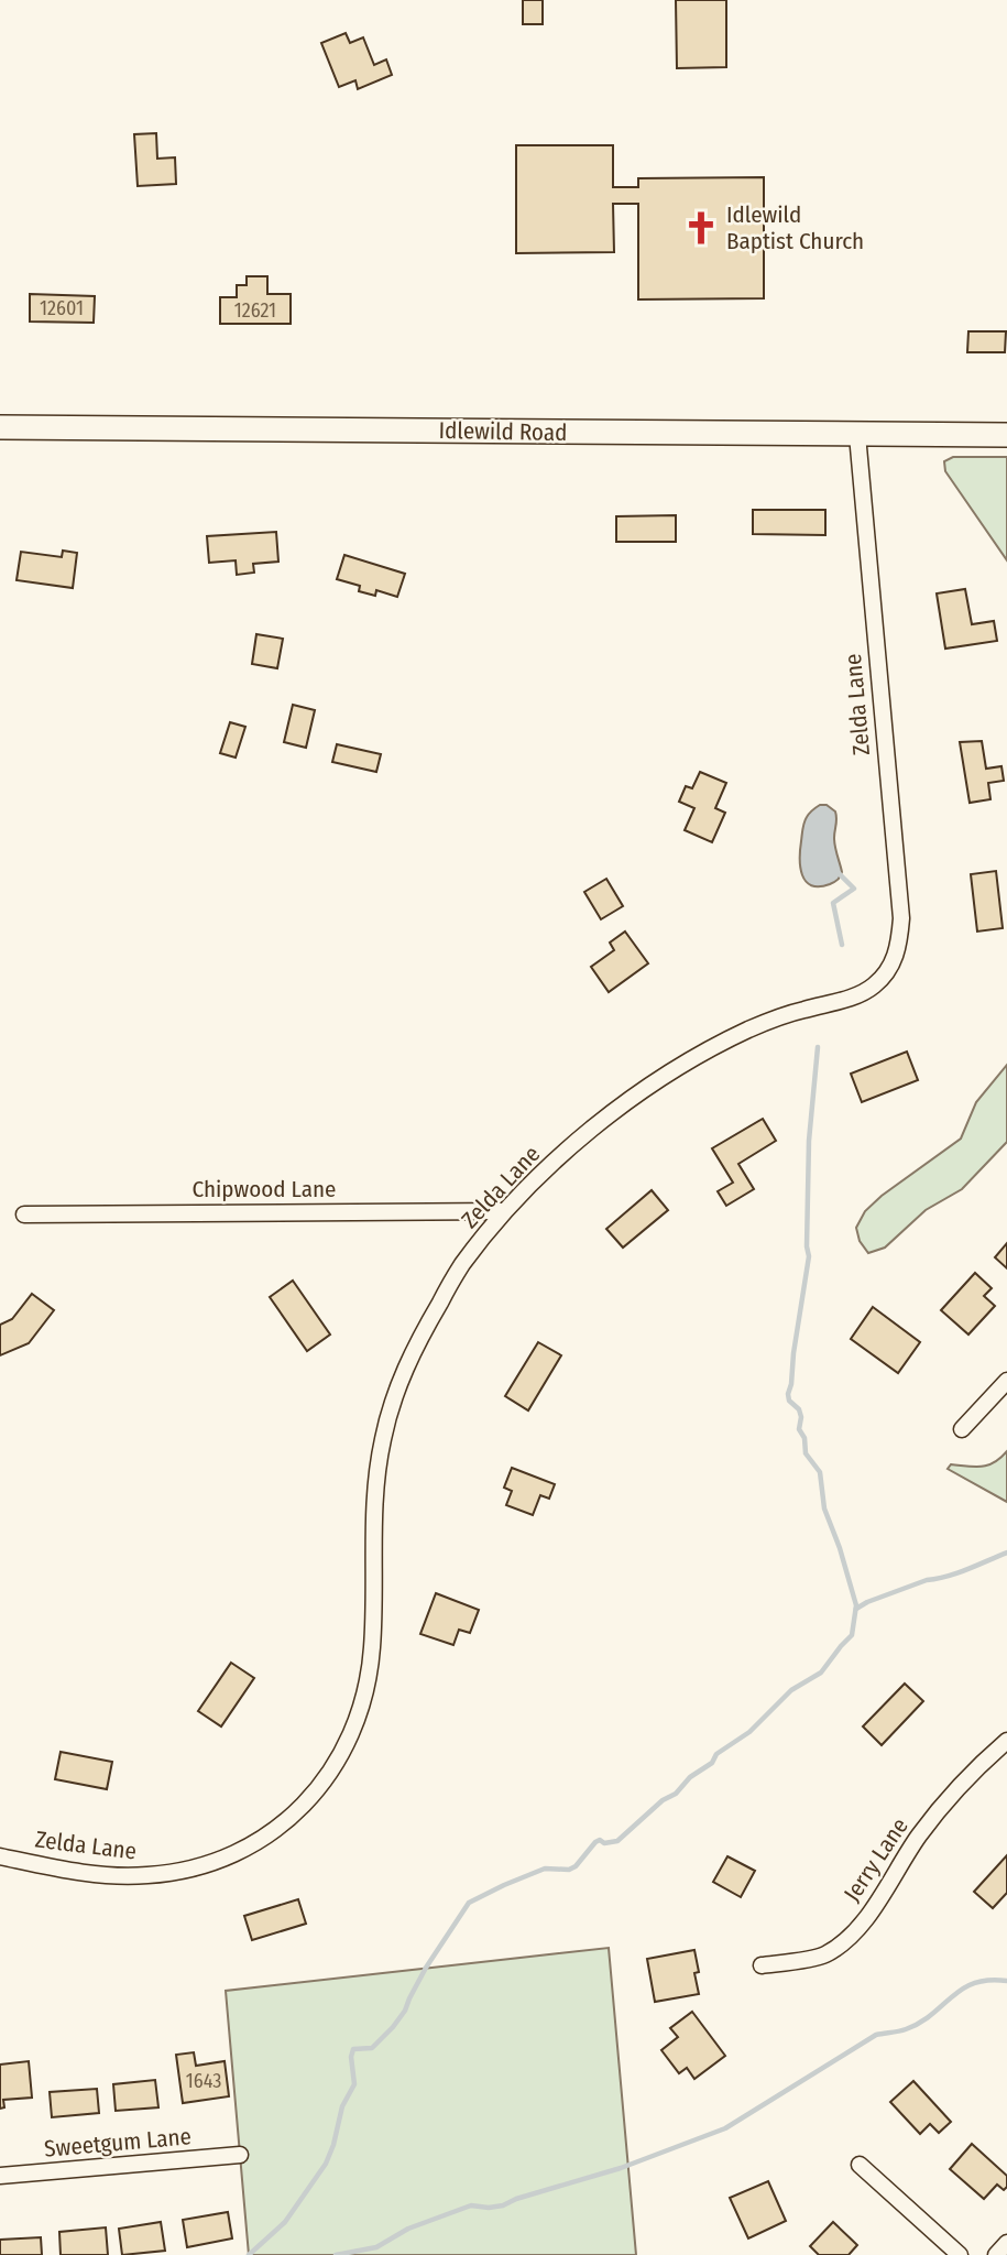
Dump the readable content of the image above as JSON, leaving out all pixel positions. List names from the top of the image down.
{
  "streets": {
    "main road": ["Idlewild Road"],
    "street": [
      "Zelda Lane",
      "Chipwood Lane",
      "Jerry Lane",
      "Sweetgum Lane"
    ]
  },
  "crossings": [
    ["Idlewild Road", "Zelda Lane"],
    ["Zelda Lane", "Chipwood Lane"]
  ],
  "places": {
    "church": ["Idlewild Baptist Church"]
  },
  "house_numbers": ["12601", "12621", "1643"]
}
